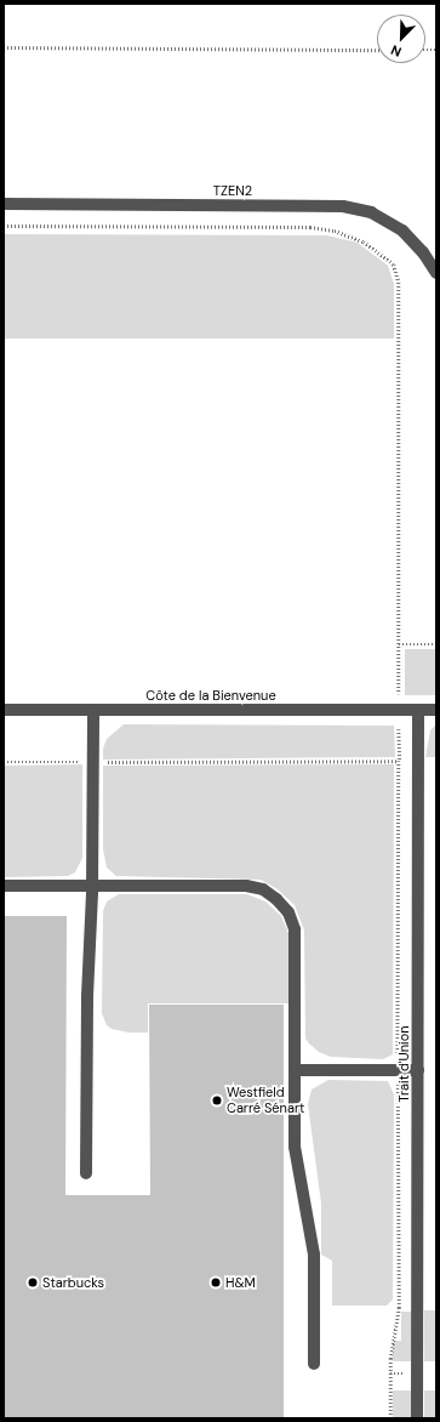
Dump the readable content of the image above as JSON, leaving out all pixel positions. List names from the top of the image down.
{
  "streets": {
    "street": ["TZEN2", "Côte de la Bienvenue", "Trait d'Union"]
  },
  "crossings": [
    ["Côte de la Bienvenue", "Trait d'Union"]
  ],
  "places": ["Westfield Carré Sénart", "Starbucks", "H&M"],
  "north": "bottom left"
}
